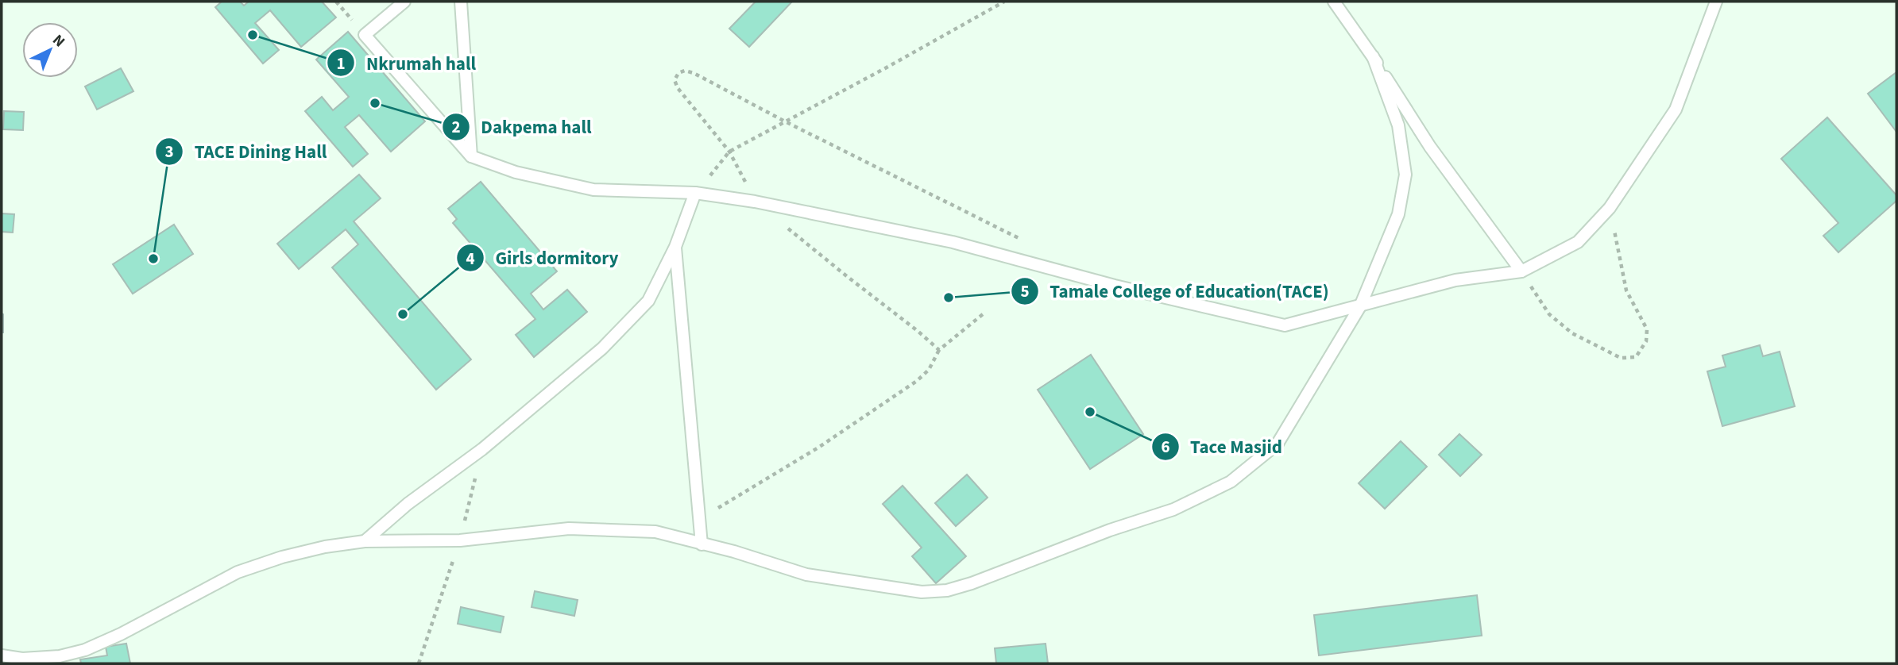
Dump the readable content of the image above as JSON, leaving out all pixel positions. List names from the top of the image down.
{
  "places": [
    "Nkrumah hall",
    "Dakpema hall",
    "TACE Dining Hall",
    "Tamale College of Education(TACE)",
    "Girls dormitory",
    "Tace Masjid"
  ],
  "north": "top right"
}
